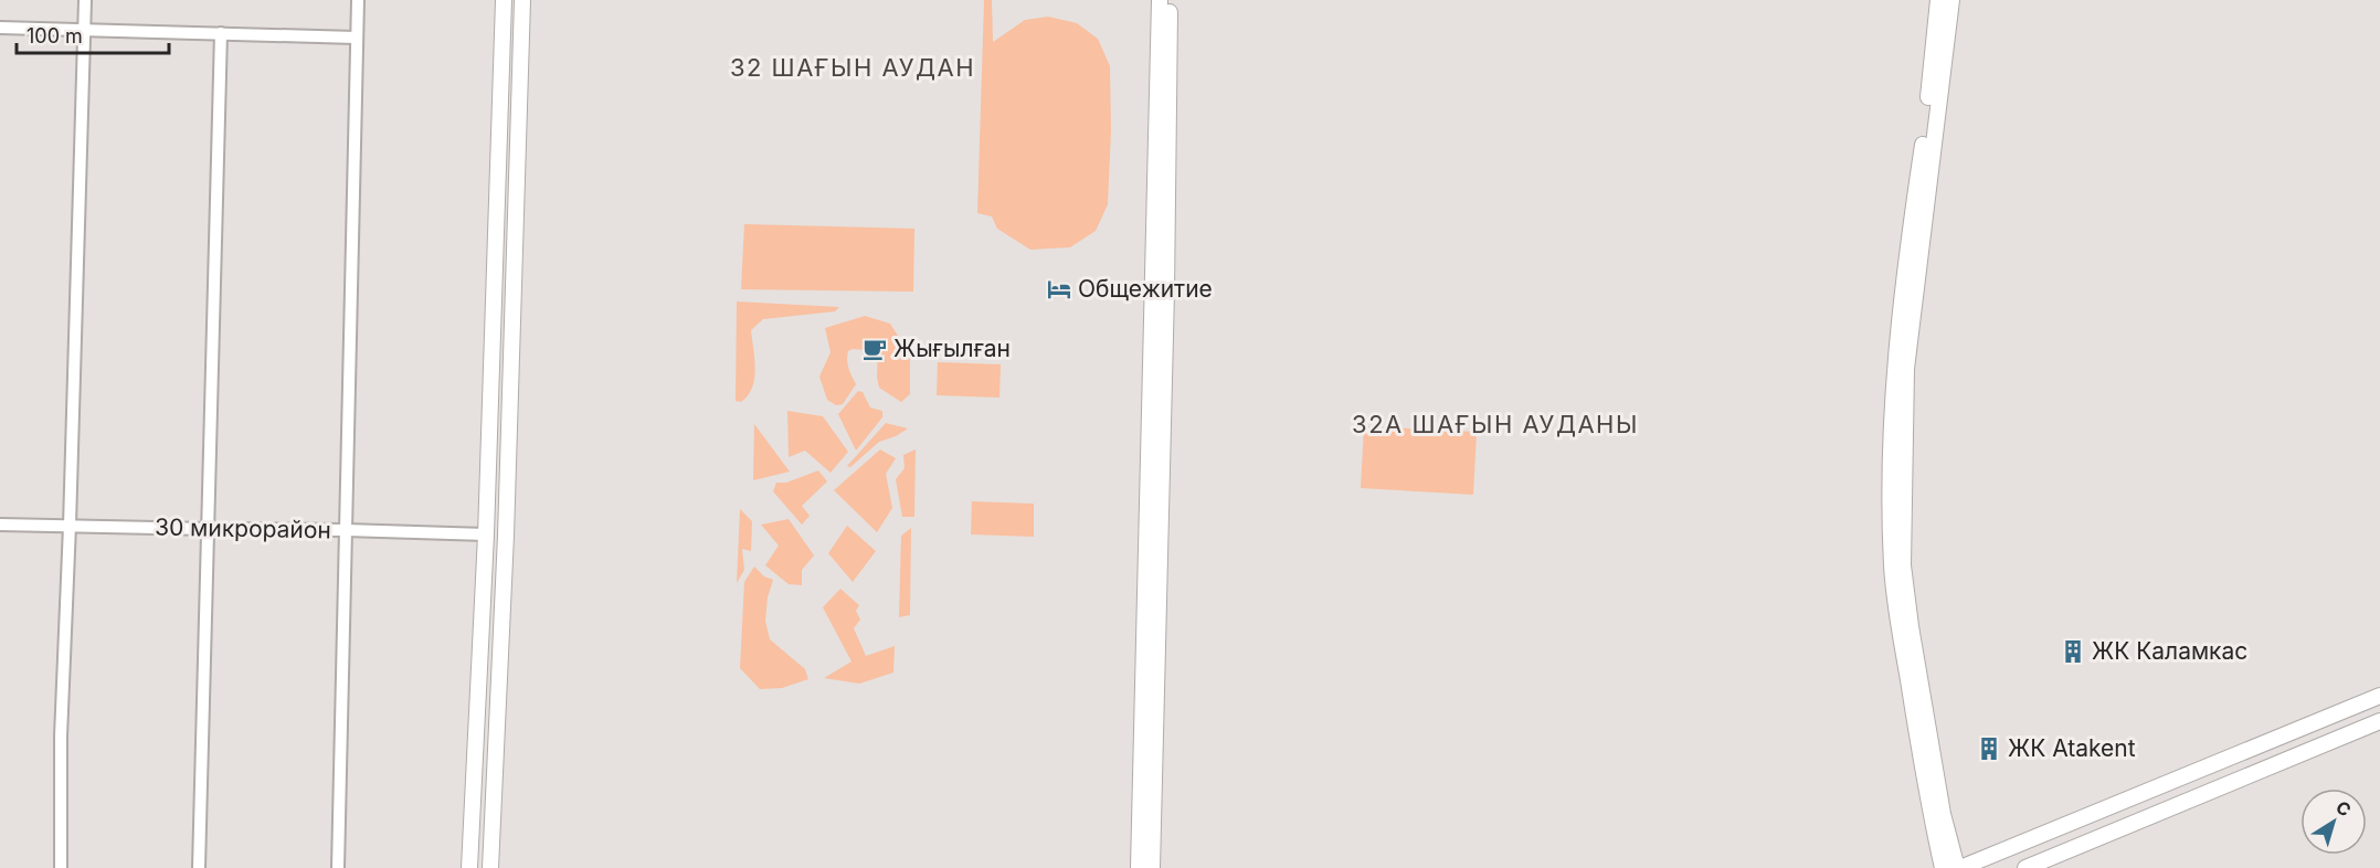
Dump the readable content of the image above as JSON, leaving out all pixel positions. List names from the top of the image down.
{
  "streets": {
    "street": ["30 микрорайон"]
  },
  "districts": ["32 ШАҒЫН АУДАН", "32А ШАҒЫН АУДАНЫ"],
  "places": {
    "hotel": ["Общежитие"],
    "cafe": ["Жығылған"],
    "building": ["ЖК Каламкас", "ЖК Atakent"]
  },
  "scale_bar": "100 m",
  "north": "top right"
}
